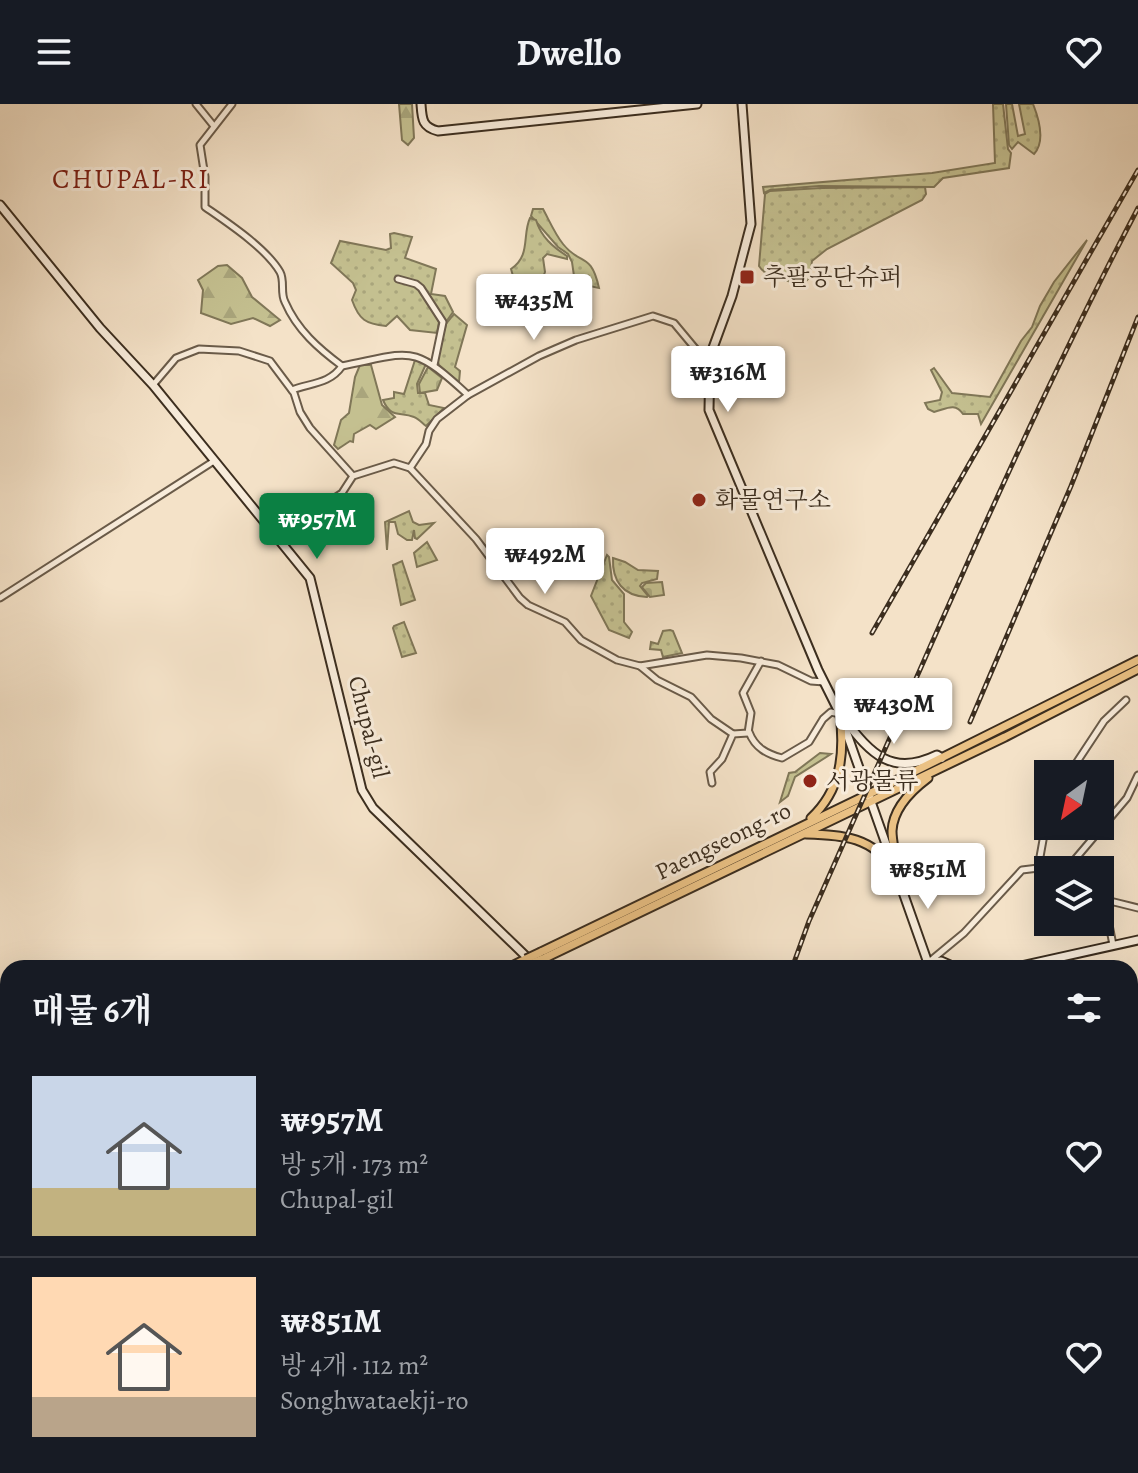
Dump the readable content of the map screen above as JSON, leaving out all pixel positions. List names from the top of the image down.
{
  "streets": {
    "main road": ["Paengseong-ro"],
    "street": ["Chupal-gil"]
  },
  "districts": ["CHUPAL-RI"],
  "places": {
    "transit": ["추팔공단슈퍼"],
    "other": ["화물연구소", "서광물류"]
  },
  "north": "bottom left",
  "page": {
    "header": "Dwello",
    "price": [
      "₩435M",
      "₩316M",
      "₩957M",
      "₩492M",
      "₩430M",
      "₩851M"
    ],
    "heading": "매물 6개",
    "list": [
      {
        "name": "₩957M",
        "note": "방 5개 · 173 m² · Chupal-gil"
      },
      {
        "name": "₩851M",
        "note": "방 4개 · 112 m² · Songhwataekji-ro"
      }
    ]
  }
}
